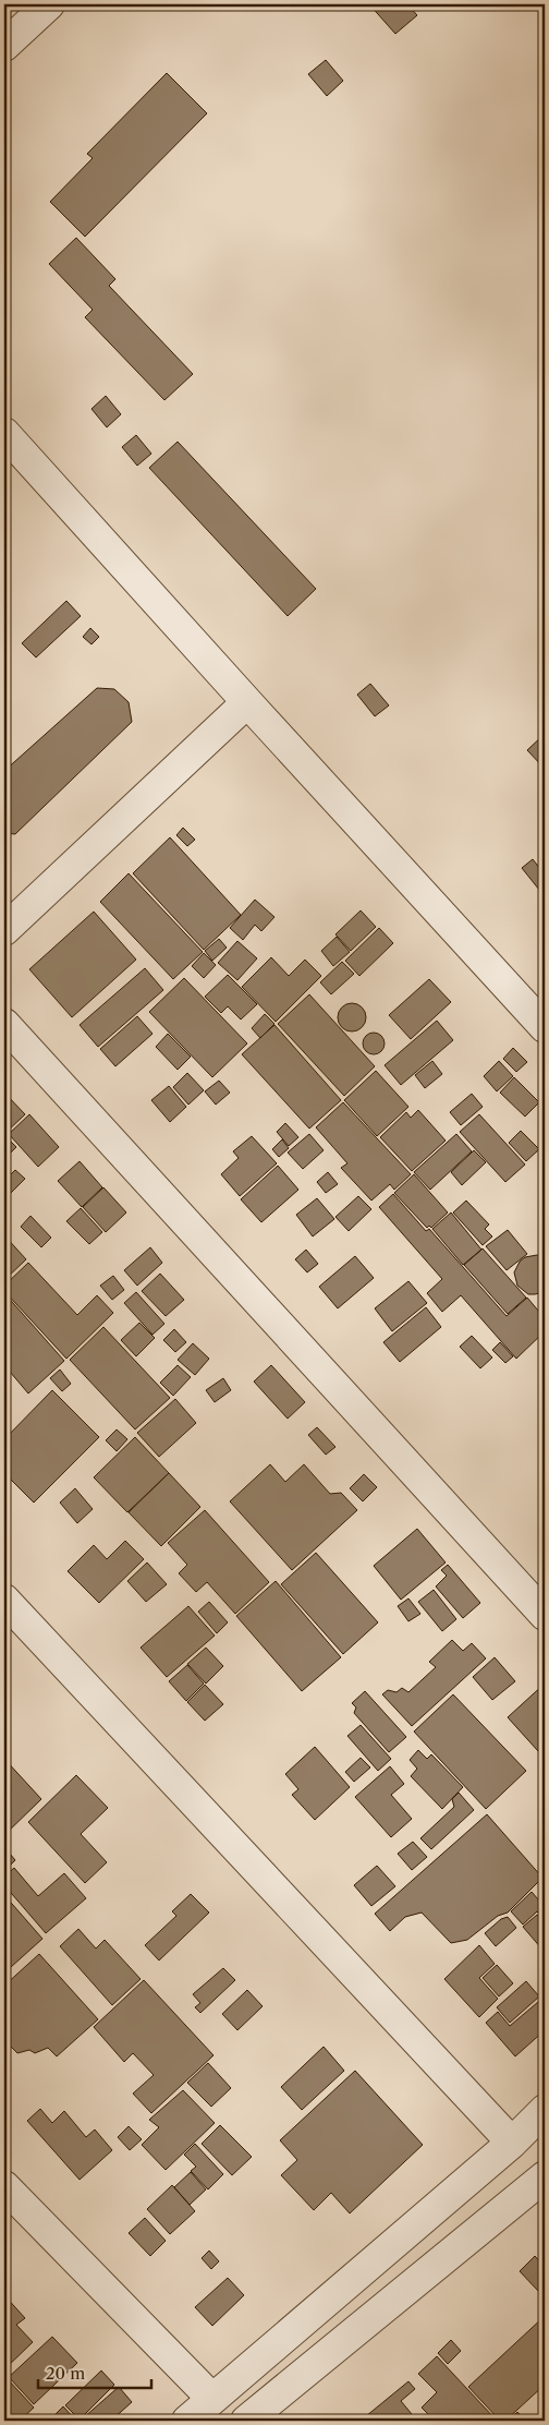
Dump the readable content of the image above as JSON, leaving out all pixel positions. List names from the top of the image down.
{
  "scale_bar": "20 m"
}
